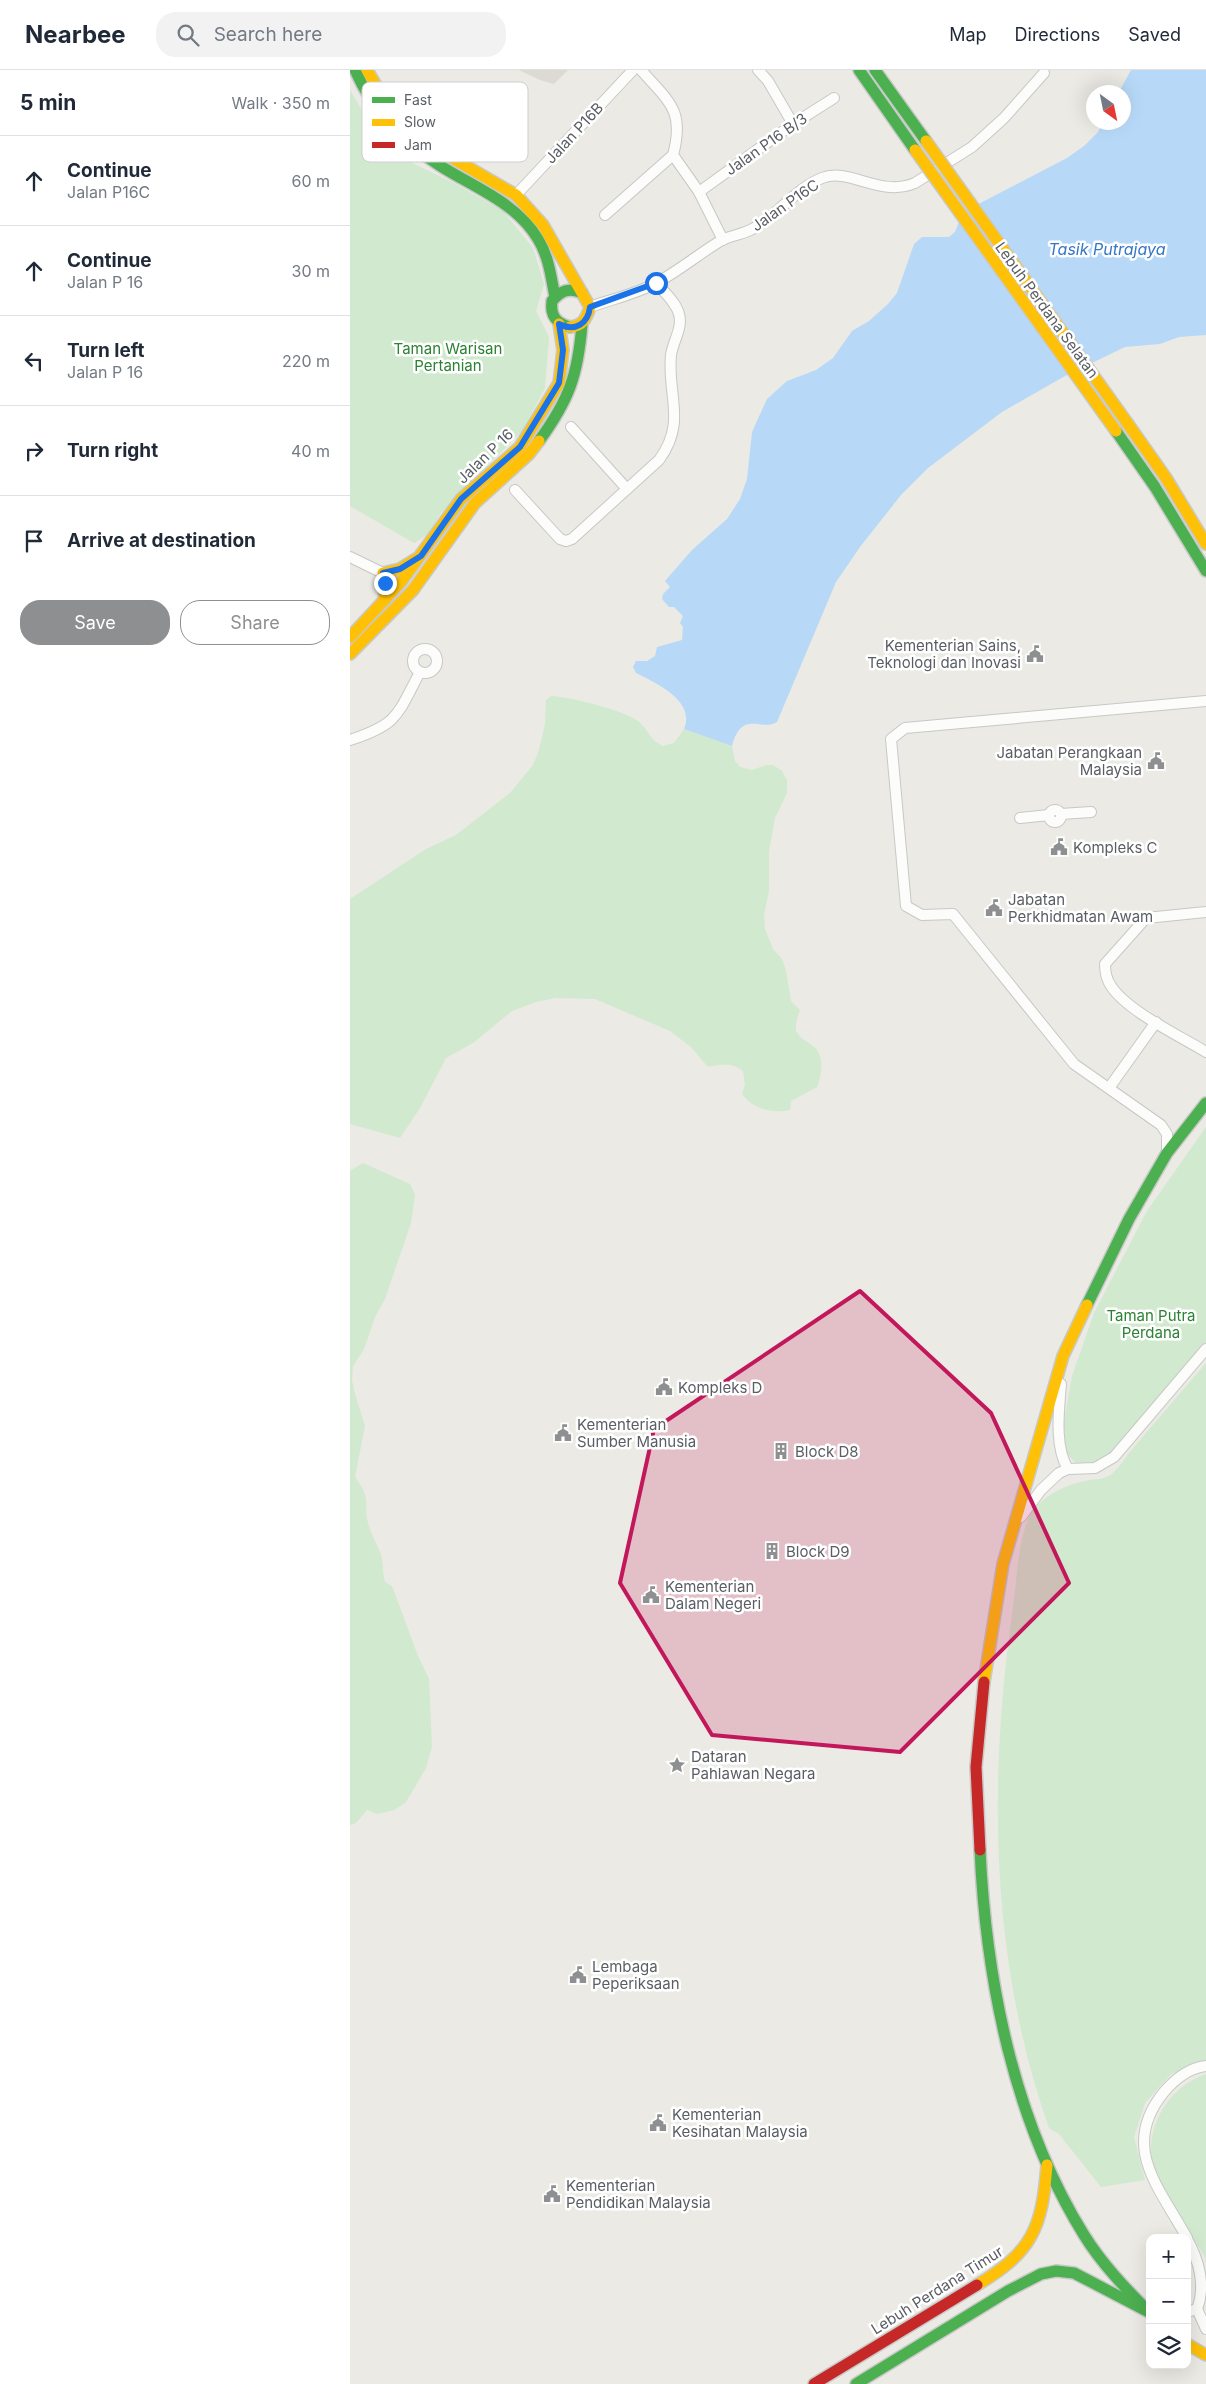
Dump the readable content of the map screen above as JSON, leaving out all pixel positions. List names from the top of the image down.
{
  "streets": {
    "main road": ["Lebuh Perdana Selatan", "Jalan P 16", "Lebuh Perdana Timur"],
    "street": ["Jalan P16B", "Jalan P16 B/3", "Jalan P16C"]
  },
  "crossings": [
    ["Jalan P16C", "Jalan P 16"]
  ],
  "water": ["Tasik Putrajaya"],
  "parks": ["Taman Warisan Pertanian", "Taman Putra Perdana"],
  "places": {
    "public building": [
      "Kementerian Sains, Teknologi dan Inovasi",
      "Jabatan Perangkaan Malaysia",
      "Kompleks C",
      "Jabatan Perkhidmatan Awam",
      "Kompleks D",
      "Kementerian Sumber Manusia",
      "Kementerian Dalam Negeri",
      "Lembaga Peperiksaan",
      "Kementerian Kesihatan Malaysia",
      "Kementerian Pendidikan Malaysia"
    ],
    "building": ["Block D8", "Block D9"],
    "place": ["Dataran Pahlawan Negara"]
  },
  "legend": ["Fast", "Slow", "Jam"],
  "north": "bottom right",
  "page": {
    "header": "Nearbee",
    "search": "Search here",
    "nav": ["Map", "Directions", "Saved"],
    "heading": ["5 min", "Walk · 350 m"],
    "list": [
      ["Continue", "Jalan P16C", "60 m"],
      ["Continue", "Jalan P 16", "30 m"],
      ["Turn left", "Jalan P 16", "220 m"],
      ["Turn right", "40 m"],
      "Arrive at destination"
    ],
    "buttons": ["Save", "Share"],
    "map_buttons": ["+", "−"]
  }
}
